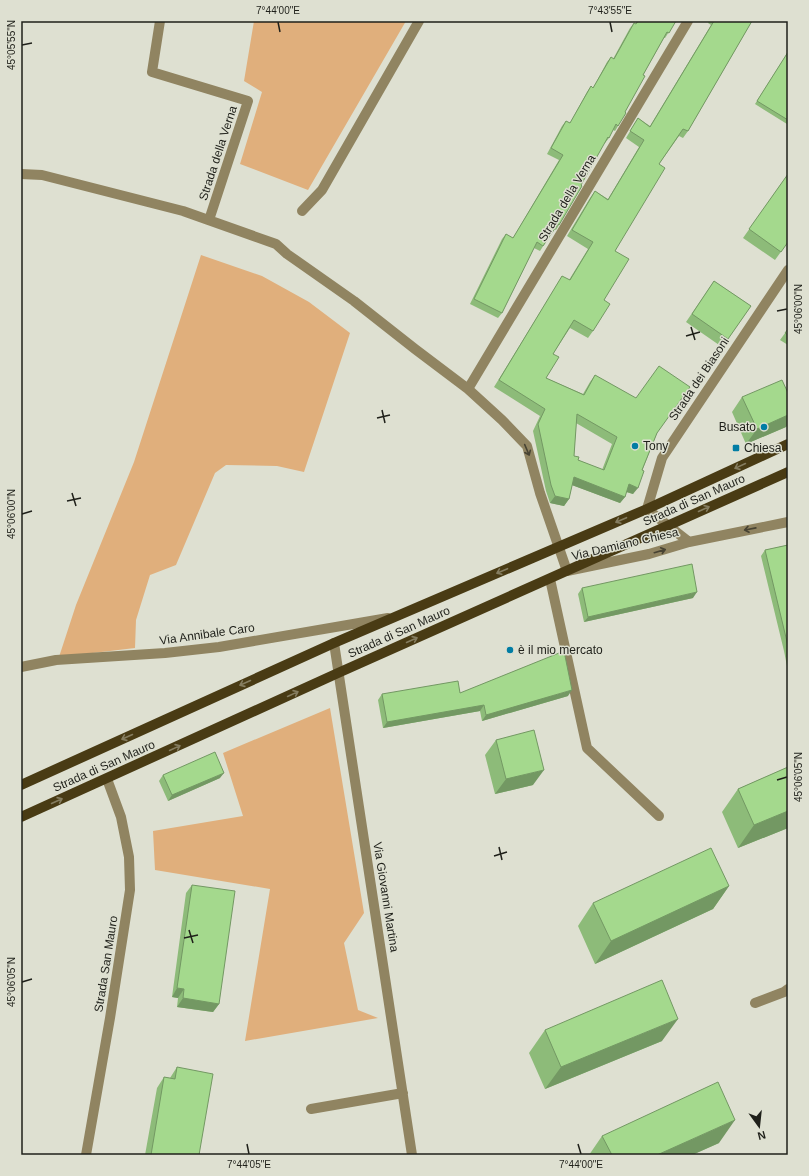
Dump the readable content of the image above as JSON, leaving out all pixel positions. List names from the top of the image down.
{
  "streets": {
    "main road": ["Strada di San Mauro"],
    "street": [
      "Strada della Verna",
      "Strada dei Biasoni",
      "Via Damiano Chiesa",
      "Via Annibale Caro",
      "Via Giovanni Martina",
      "Strada San Mauro"
    ]
  },
  "crossings": [
    ["Strada della Verna", "Strada di San Mauro"],
    ["Strada della Verna", "Via Damiano Chiesa"],
    ["Strada dei Biasoni", "Strada di San Mauro"],
    ["Strada dei Biasoni", "Via Damiano Chiesa"],
    ["Strada di San Mauro", "Via Damiano Chiesa"],
    ["Strada di San Mauro", "Via Annibale Caro"],
    ["Strada di San Mauro", "Via Giovanni Martina"],
    ["Strada di San Mauro", "Strada San Mauro"]
  ],
  "places": {
    "other": ["Busato", "Tony", "è il mio mercato"],
    "transit": ["Chiesa"]
  },
  "north": "bottom",
  "coordinates": [
    "7°44'00\"E",
    "7°43'55\"E",
    "45°05'55\"N",
    "45°06'00\"N",
    "45°06'05\"N",
    "7°44'05\"E"
  ]
}
